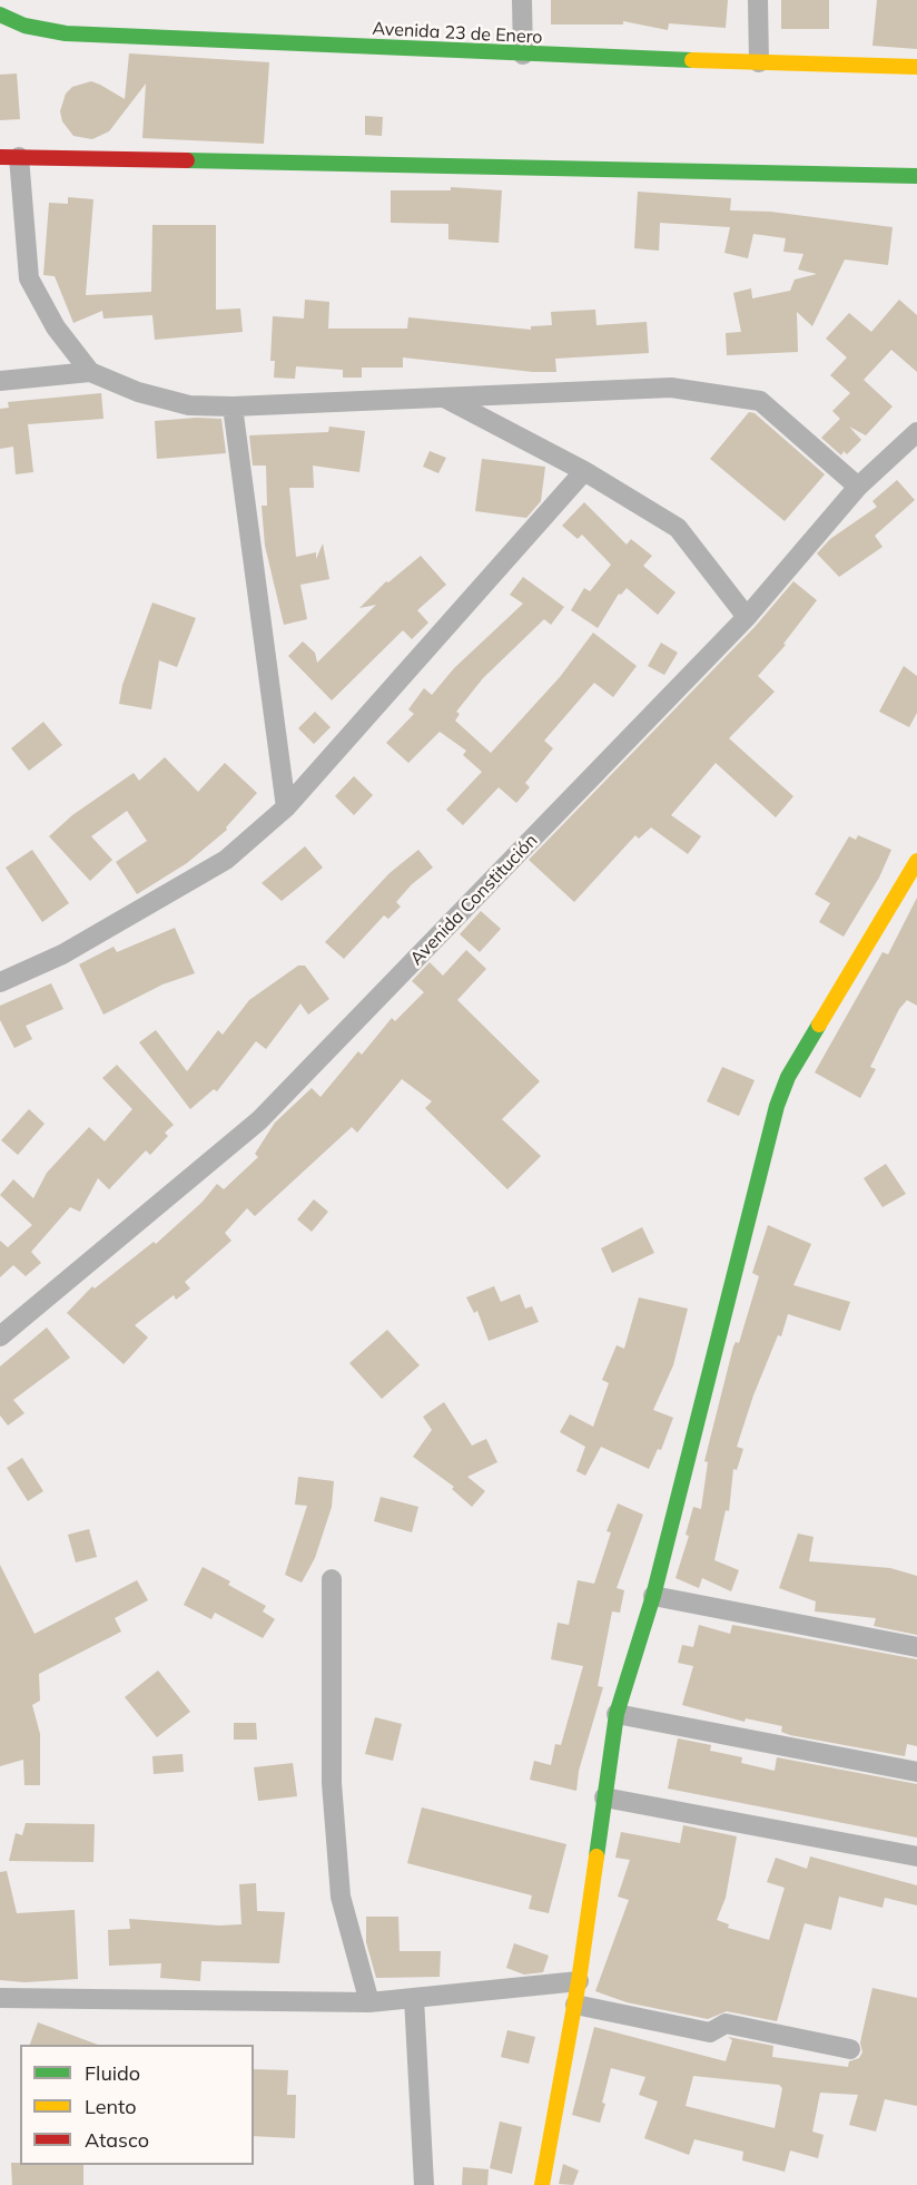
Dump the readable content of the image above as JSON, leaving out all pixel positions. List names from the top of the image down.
{
  "streets": {
    "main road": ["Avenida 23 de Enero"],
    "street": ["Avenida Constitución"]
  },
  "legend": ["Fluido", "Lento", "Atasco"]
}
